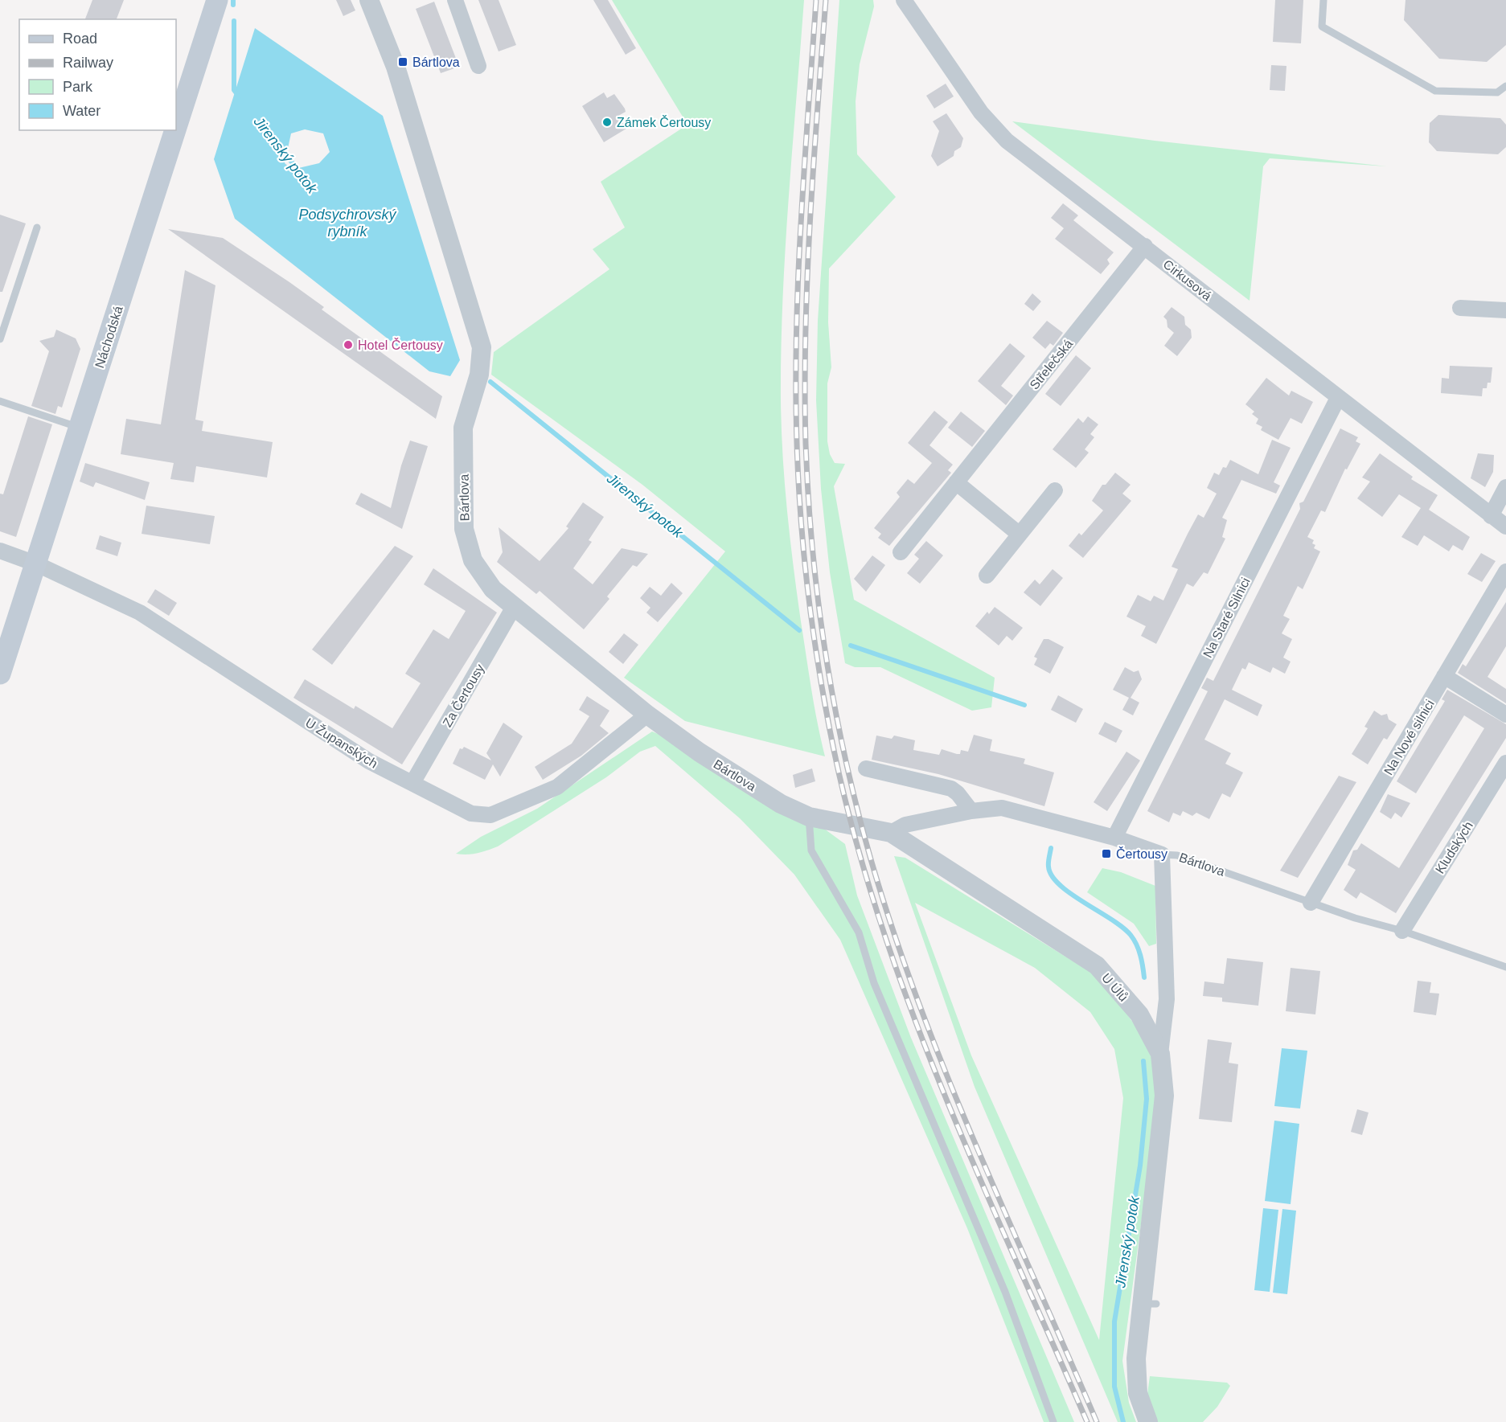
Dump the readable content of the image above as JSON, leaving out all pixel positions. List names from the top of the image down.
{
  "streets": {
    "main road": ["Náchodská"],
    "street": [
      "Cirkusová",
      "Střelečská",
      "Bártlova",
      "Na Staré Silnici",
      "Za Čertousy",
      "Na Nové silnici",
      "U Županských",
      "Kludských",
      "U Úlů"
    ]
  },
  "crossings": [
    ["Cirkusová", "Střelečská"],
    ["Cirkusová", "Na Staré Silnici"],
    ["Náchodská", "U Županských"],
    ["Bártlova", "Na Staré Silnici"],
    ["Bártlova", "Za Čertousy"],
    ["Bártlova", "Na Nové silnici"],
    ["Bártlova", "U Županských"],
    ["Bártlova", "Kludských"],
    ["Bártlova", "U Úlů"],
    ["Za Čertousy", "U Županských"]
  ],
  "water": ["Jirenský potok", "Podsychrovský rybník"],
  "places": {
    "transit": ["Bártlova", "Čertousy"],
    "other": ["Zámek Čertousy", "Hotel Čertousy"]
  },
  "legend": [
    "Road",
    "Railway",
    "Park",
    "Water"
  ]
}
